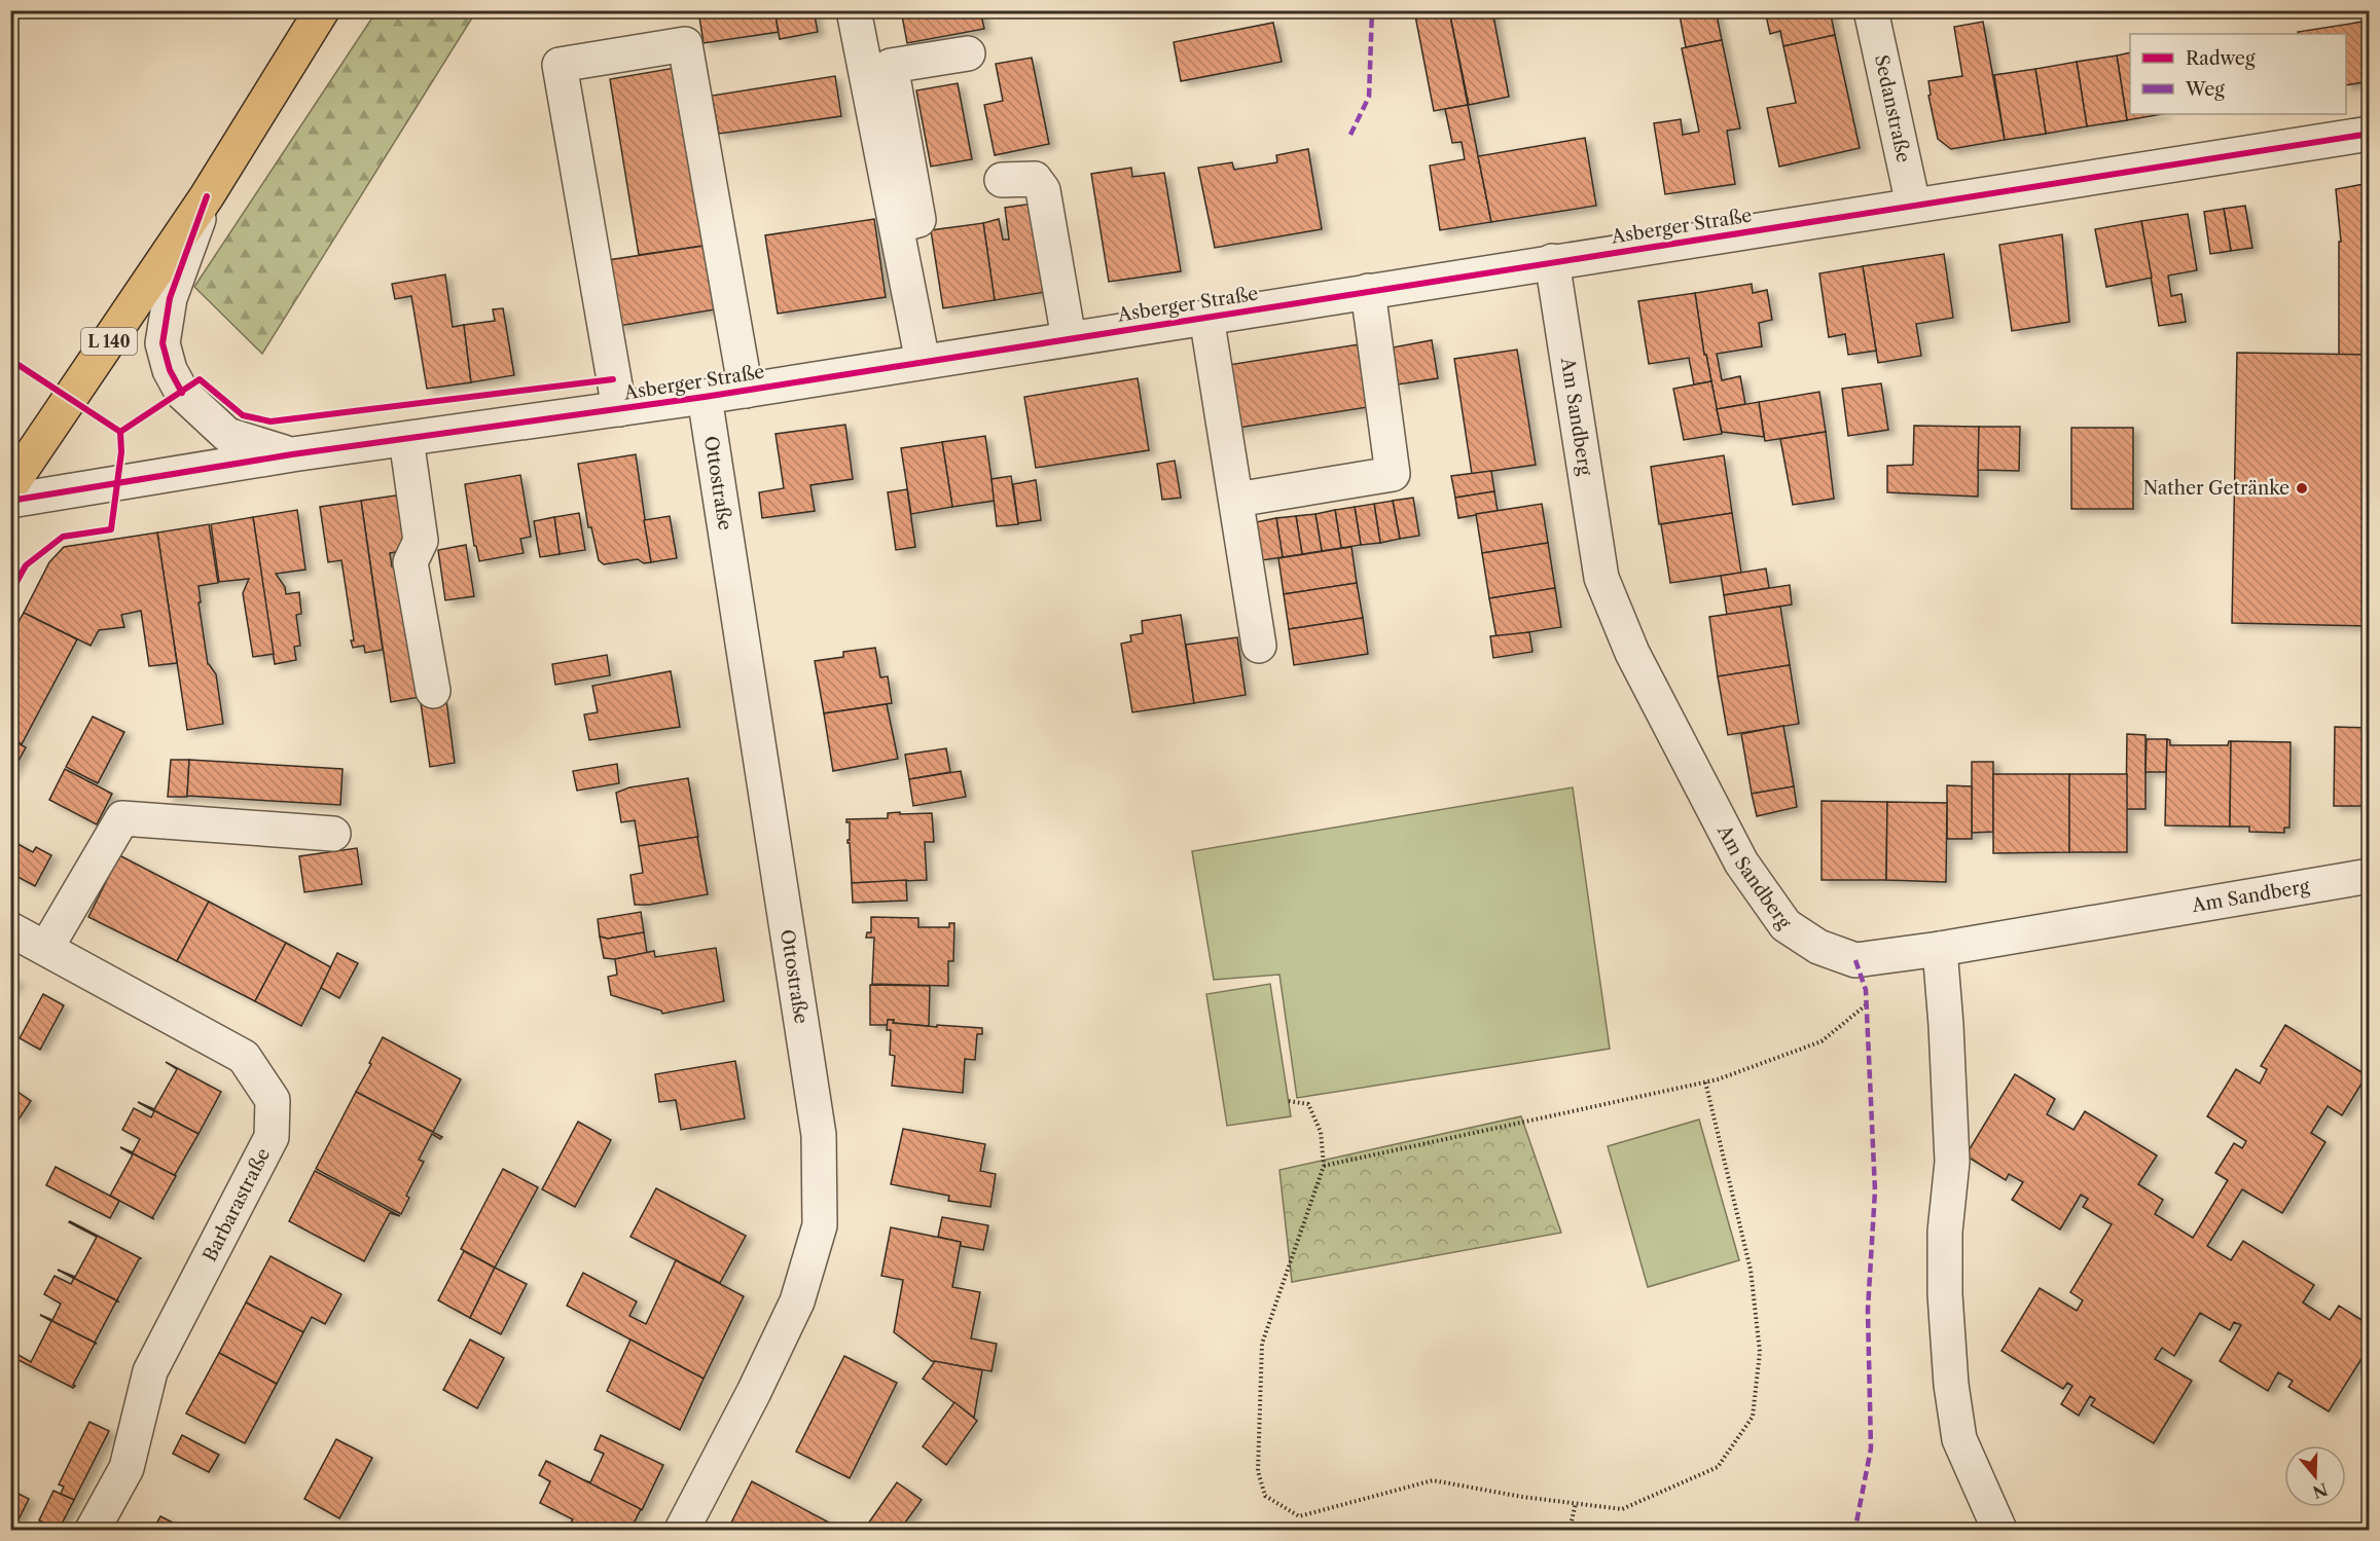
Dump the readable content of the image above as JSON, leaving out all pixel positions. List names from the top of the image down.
{
  "streets": {
    "main road": ["L 140"],
    "street": [
      "Sedanstraße",
      "Asberger Straße",
      "Am Sandberg",
      "Ottostraße",
      "Barbarastraße"
    ]
  },
  "crossings": [
    ["Sedanstraße", "Asberger Straße"],
    ["Asberger Straße", "Am Sandberg"],
    ["Asberger Straße", "Ottostraße"]
  ],
  "places": ["Nather Getränke"],
  "legend": ["Radweg", "Weg"],
  "north": "bottom"
}
